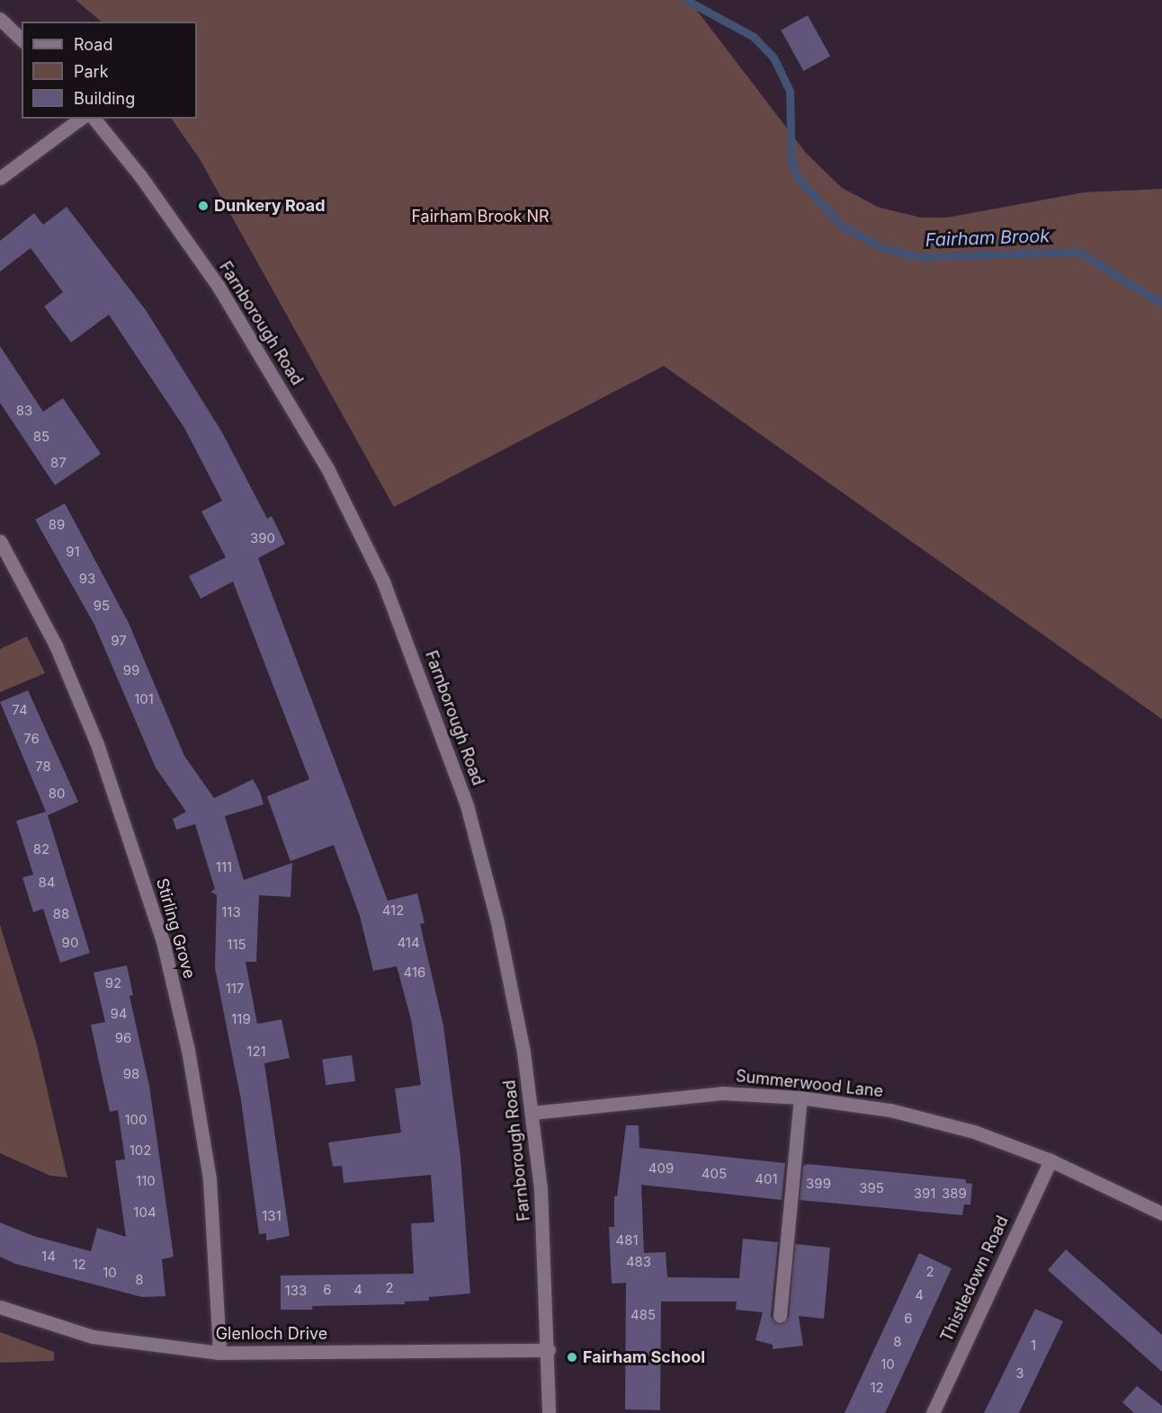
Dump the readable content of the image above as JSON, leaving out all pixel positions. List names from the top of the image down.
{
  "streets": {
    "street": [
      "Farnborough Road",
      "Stirling Grove",
      "Summerwood Lane",
      "Thistledown Road",
      "Glenloch Drive"
    ]
  },
  "crossings": [
    ["Farnborough Road", "Summerwood Lane"],
    ["Farnborough Road", "Glenloch Drive"],
    ["Stirling Grove", "Glenloch Drive"],
    ["Summerwood Lane", "Thistledown Road"]
  ],
  "water": ["Fairham Brook"],
  "parks": ["Fairham Brook NR"],
  "places": ["Dunkery Road", "Fairham School"],
  "house_numbers": [
    "83",
    "85",
    "87",
    "89",
    "390",
    "91",
    "93",
    "95",
    "97",
    "99",
    "101",
    "74",
    "76",
    "78",
    "80",
    "82",
    "111",
    "84",
    "412",
    "113",
    "88",
    "90",
    "414",
    "115",
    "416",
    "92",
    "117",
    "94",
    "119",
    "96",
    "121",
    "98",
    "100",
    "102",
    "409",
    "405",
    "401",
    "110",
    "399",
    "395",
    "391",
    "389",
    "104",
    "131",
    "481",
    "14",
    "483",
    "12",
    "2",
    "10",
    "8",
    "2",
    "6",
    "4",
    "133",
    "4",
    "485",
    "6",
    "8",
    "1",
    "10",
    "3",
    "12"
  ],
  "legend": ["Road", "Park", "Building"]
}
